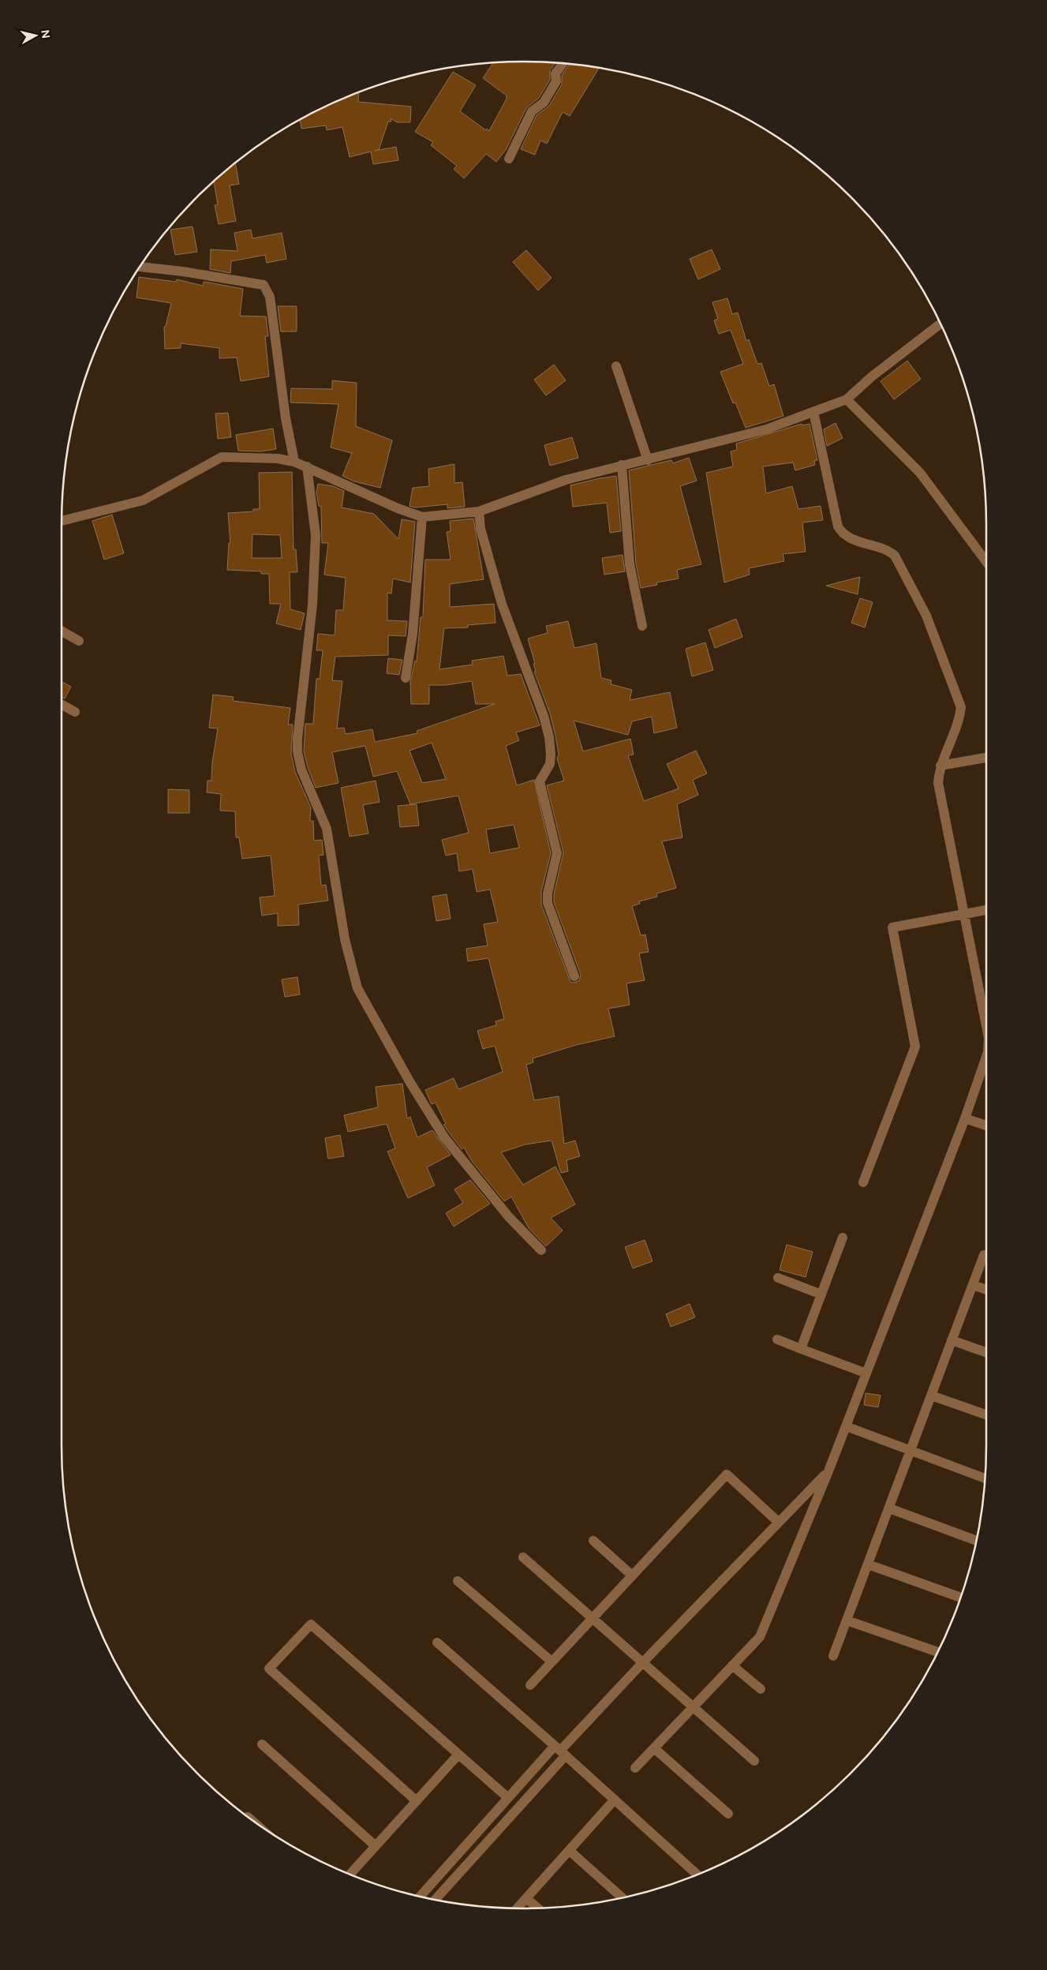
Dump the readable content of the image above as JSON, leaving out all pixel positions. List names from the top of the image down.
{
  "north": "right"
}
